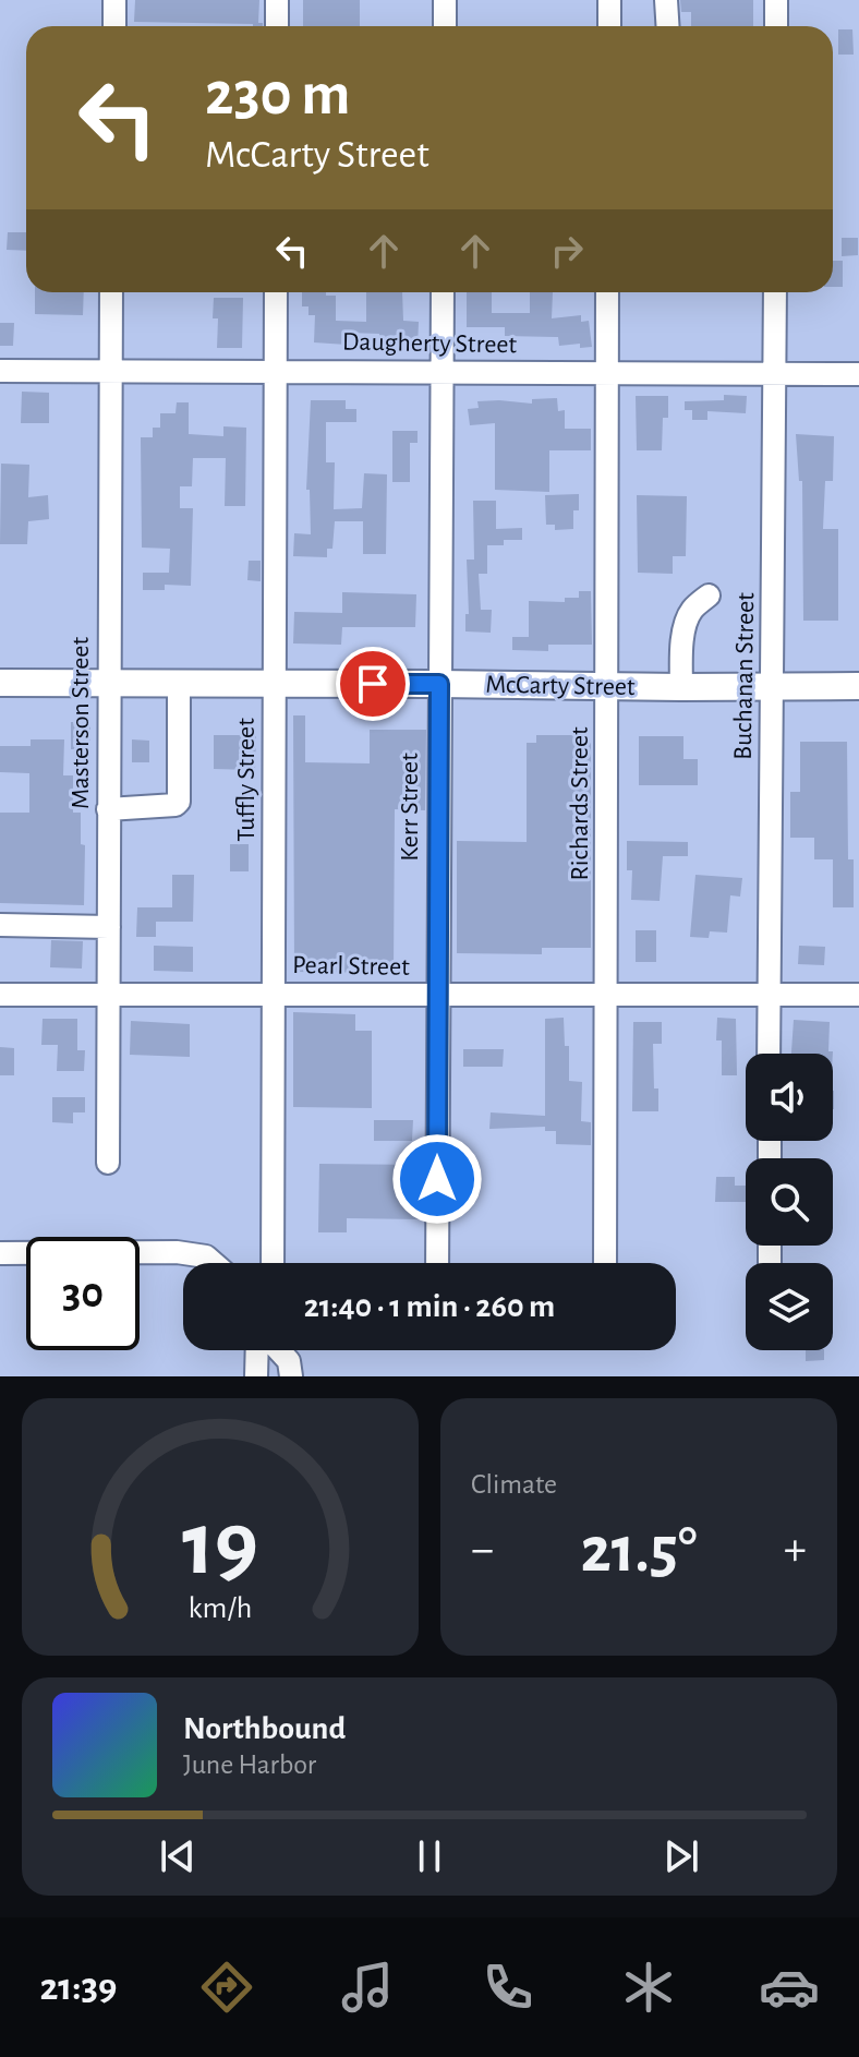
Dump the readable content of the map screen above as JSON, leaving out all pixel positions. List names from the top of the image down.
{
  "streets": {
    "main road": ["McCarty Street"],
    "street": [
      "Daugherty Street",
      "Buchanan Street",
      "Masterson Street",
      "Tuffly Street",
      "Richards Street",
      "Kerr Street",
      "Pearl Street"
    ]
  },
  "crossings": [
    ["Daugherty Street", "Buchanan Street"],
    ["Daugherty Street", "Masterson Street"],
    ["Daugherty Street", "Tuffly Street"],
    ["Daugherty Street", "Richards Street"],
    ["Daugherty Street", "Kerr Street"],
    ["Buchanan Street", "McCarty Street"],
    ["Buchanan Street", "Pearl Street"],
    ["McCarty Street", "Masterson Street"],
    ["McCarty Street", "Tuffly Street"],
    ["McCarty Street", "Richards Street"],
    ["McCarty Street", "Kerr Street"],
    ["Masterson Street", "Pearl Street"],
    ["Tuffly Street", "Pearl Street"],
    ["Richards Street", "Pearl Street"],
    ["Kerr Street", "Pearl Street"]
  ],
  "page": {
    "turn": ["230 m", "McCarty Street"],
    "limit": "30",
    "trip": "21:40 · 1 min · 260 m",
    "tile": "Climate",
    "heat": ["−", "21.5°", "+"],
    "song": ["Northbound", "June Harbor"],
    "tabs": "21:39",
    "gauge": ["19", "km/h"]
  }
}
